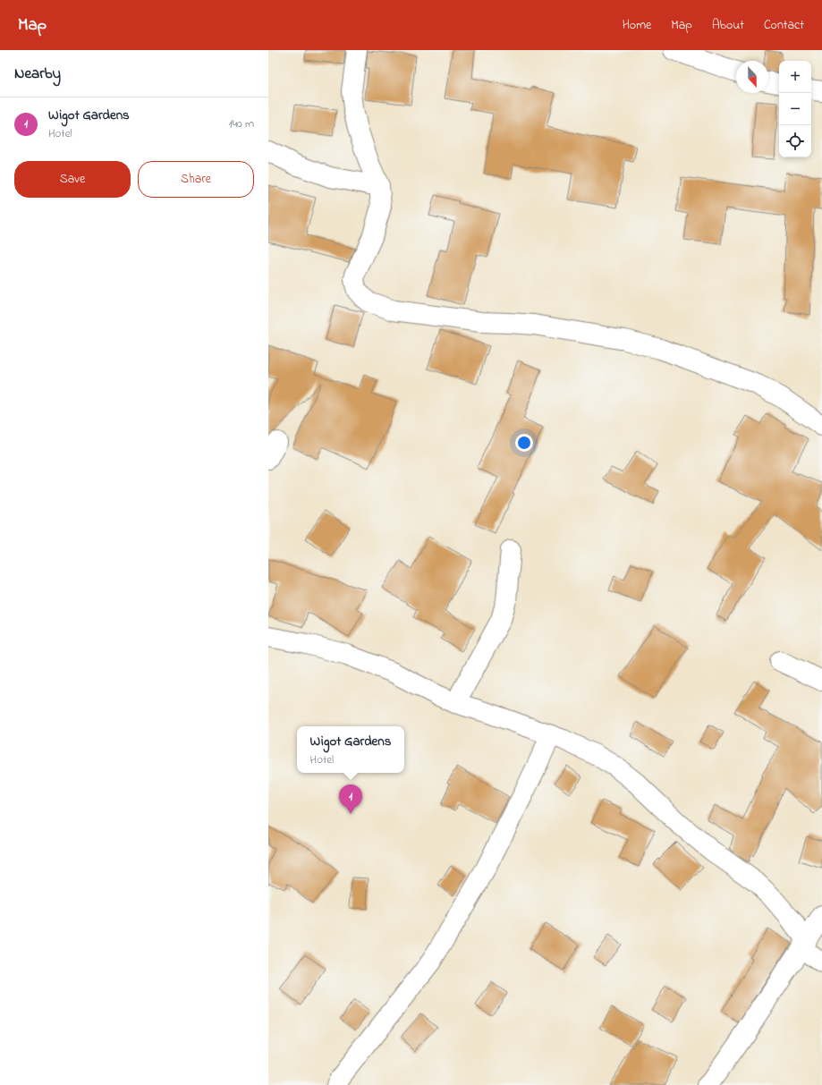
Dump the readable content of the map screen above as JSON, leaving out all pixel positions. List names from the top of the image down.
{
  "north": "bottom",
  "page": {
    "header": "Map",
    "nav": [
      "Home",
      "Map",
      "About",
      "Contact"
    ],
    "heading": "Nearby",
    "map_buttons": ["+", "−"],
    "list": [
      {
        "mark": "1",
        "name": "Wigot Gardens",
        "note": "Hotel",
        "value": "140 m"
      }
    ],
    "buttons": ["Save", "Share"],
    "popup": ["Wigot Gardens", "Hotel"],
    "pins": "1"
  }
}
